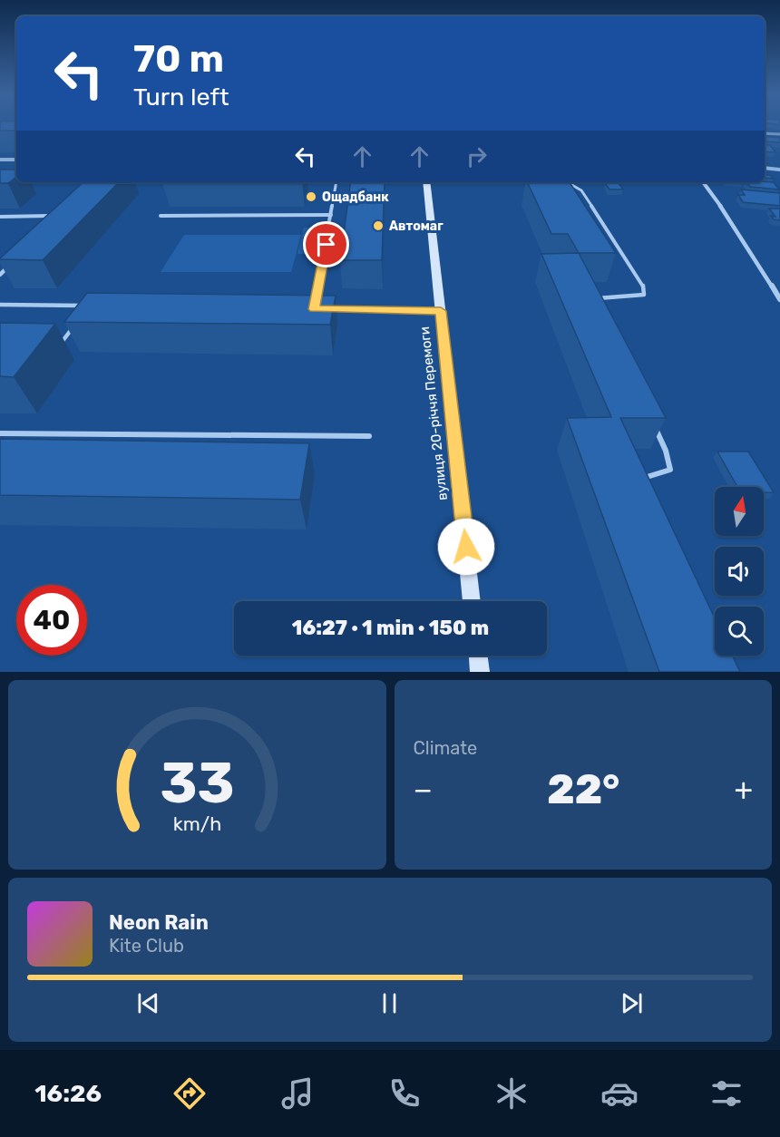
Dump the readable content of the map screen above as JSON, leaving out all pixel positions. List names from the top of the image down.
{
  "streets": {
    "street": ["вулиця 20-річчя Перемоги"]
  },
  "places": ["Ощадбанк", "Автомаг"],
  "north": "top",
  "page": {
    "turn": ["70 m", "Turn left"],
    "limit": "40",
    "trip": "16:27 · 1 min · 150 m",
    "tile": "Climate",
    "heat": ["−", "22°", "+"],
    "song": ["Neon Rain", "Kite Club"],
    "tabs": "16:26",
    "gauge": ["33", "km/h"]
  }
}
